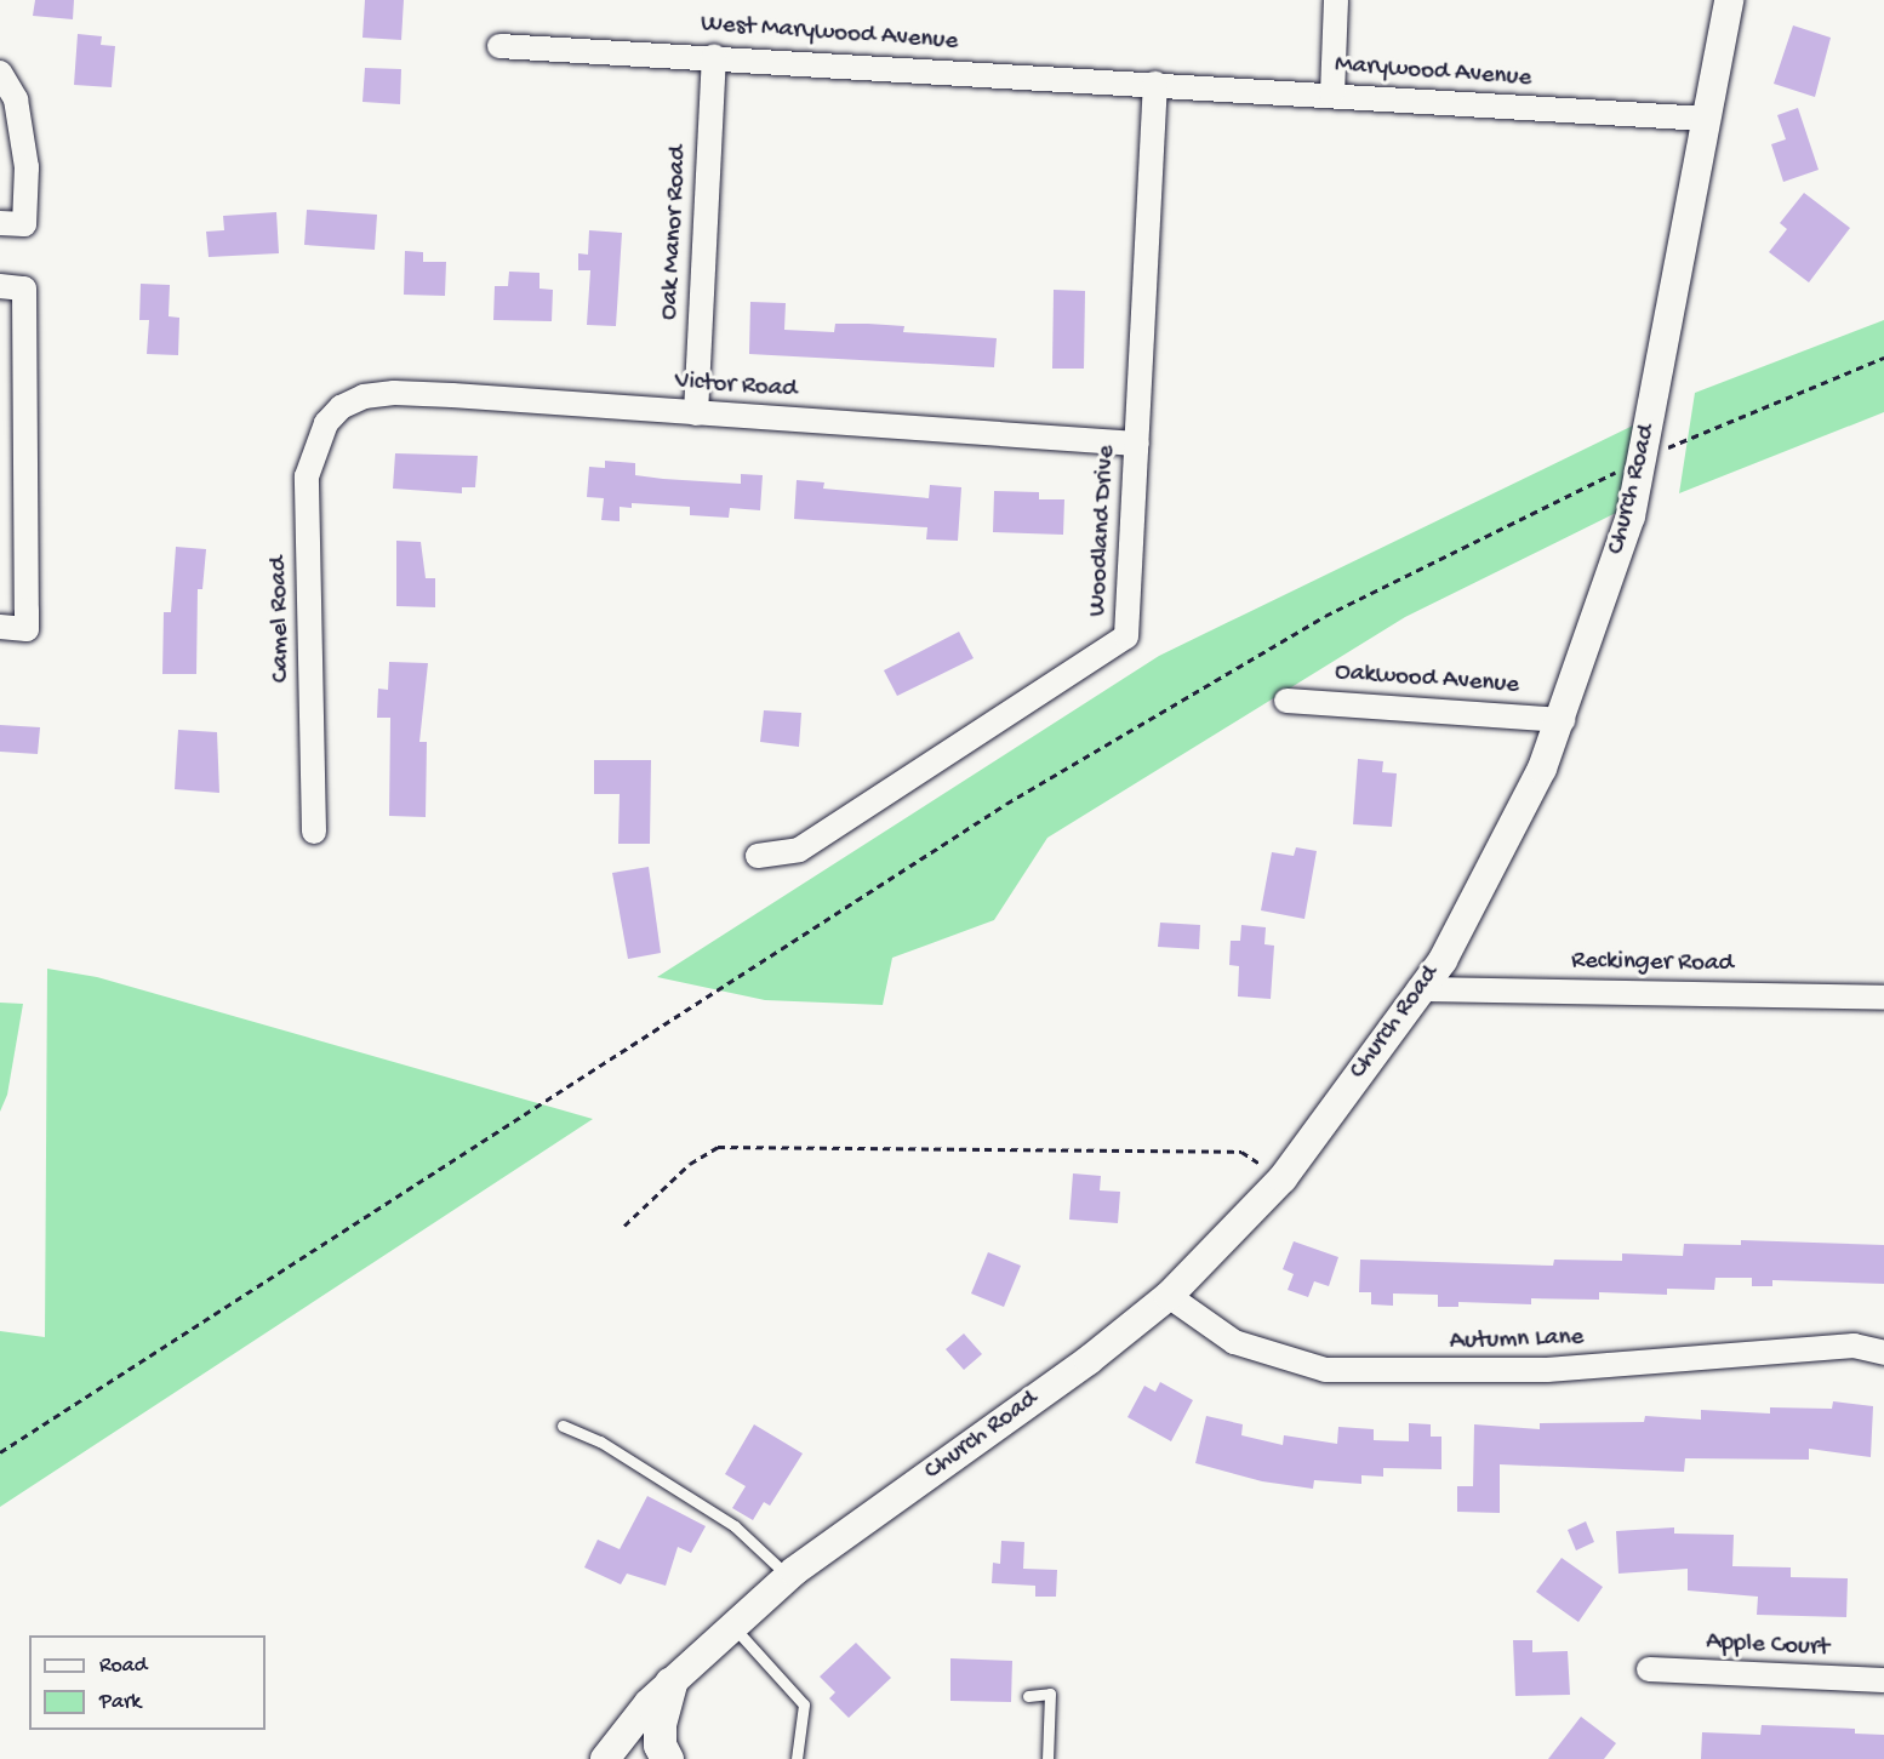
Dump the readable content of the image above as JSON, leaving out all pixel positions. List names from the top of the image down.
{
  "streets": {
    "street": [
      "West Marywood Avenue",
      "Marywood Avenue",
      "Oak Manor Road",
      "Victor Road",
      "Church Road",
      "Woodland Drive",
      "Camel Road",
      "Oakwood Avenue",
      "Reckinger Road",
      "Autumn Lane",
      "Apple Court"
    ]
  },
  "crossings": [
    ["West Marywood Avenue", "Marywood Avenue"],
    ["West Marywood Avenue", "Oak Manor Road"],
    ["West Marywood Avenue", "Woodland Drive"],
    ["Marywood Avenue", "Church Road"],
    ["Marywood Avenue", "Woodland Drive"],
    ["Oak Manor Road", "Victor Road"],
    ["Victor Road", "Woodland Drive"],
    ["Victor Road", "Camel Road"],
    ["Church Road", "Oakwood Avenue"],
    ["Church Road", "Reckinger Road"],
    ["Church Road", "Autumn Lane"]
  ],
  "legend": ["Road", "Park"]
}
